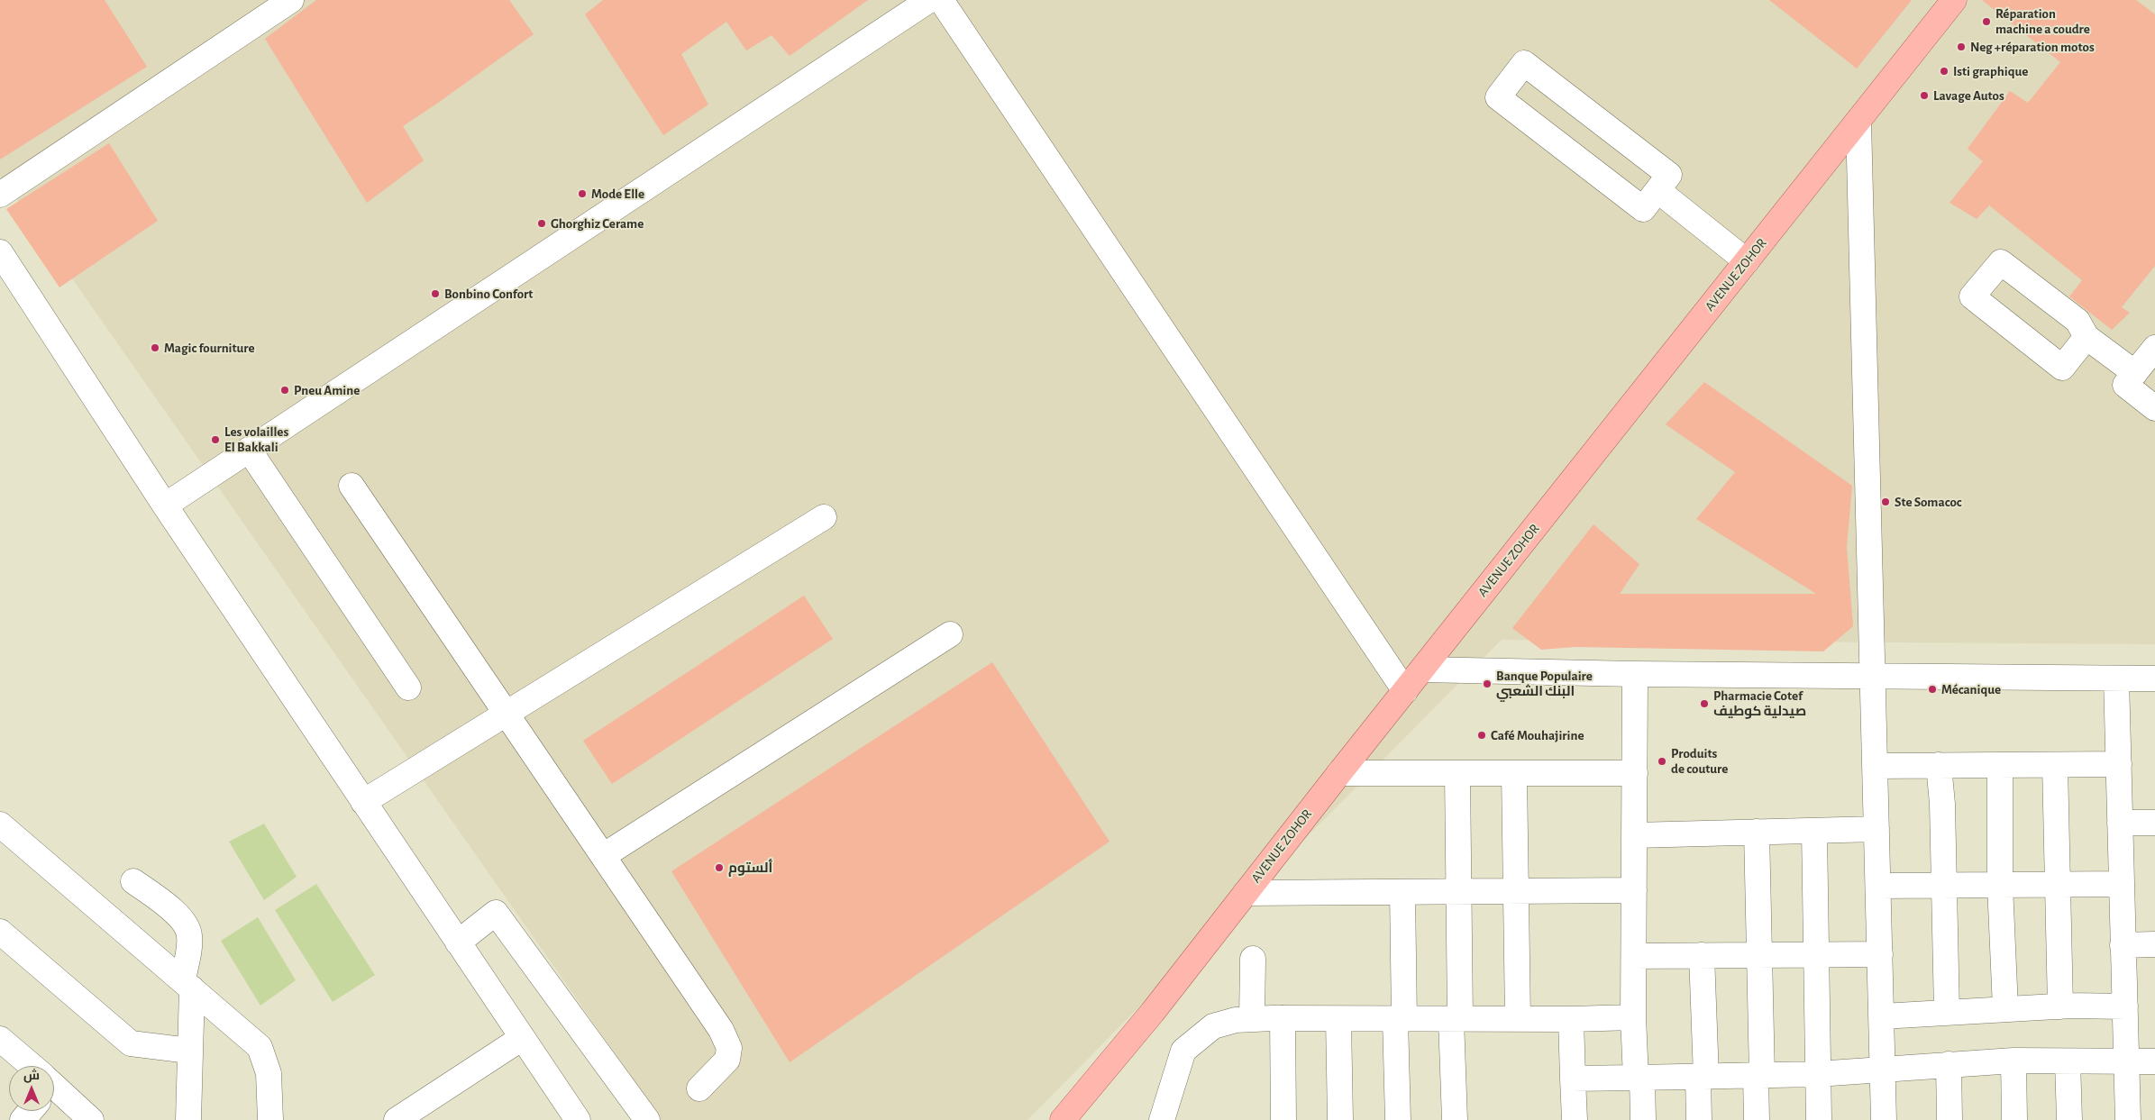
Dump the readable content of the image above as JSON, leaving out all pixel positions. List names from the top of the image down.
{
  "streets": {
    "main road": ["AVENUE ZOHOR"]
  },
  "places": [
    "Réparation machine a coudre",
    "Neg +réparation motos",
    "Isti graphique",
    "Lavage Autos",
    "Mode Elle",
    "Ghorghiz Cerame",
    "Bonbino Confort",
    "Magic fourniture",
    "Pneu Amine",
    "Les volailles El Bakkali",
    "Ste Somacoc",
    "Banque Populaire البنك الشعبي",
    "Mécanique",
    "Pharmacie Cotef صيدلية كوطيف",
    "Café Mouhajirine",
    "Produits de couture",
    "ألستوم"
  ],
  "north": "top"
}
